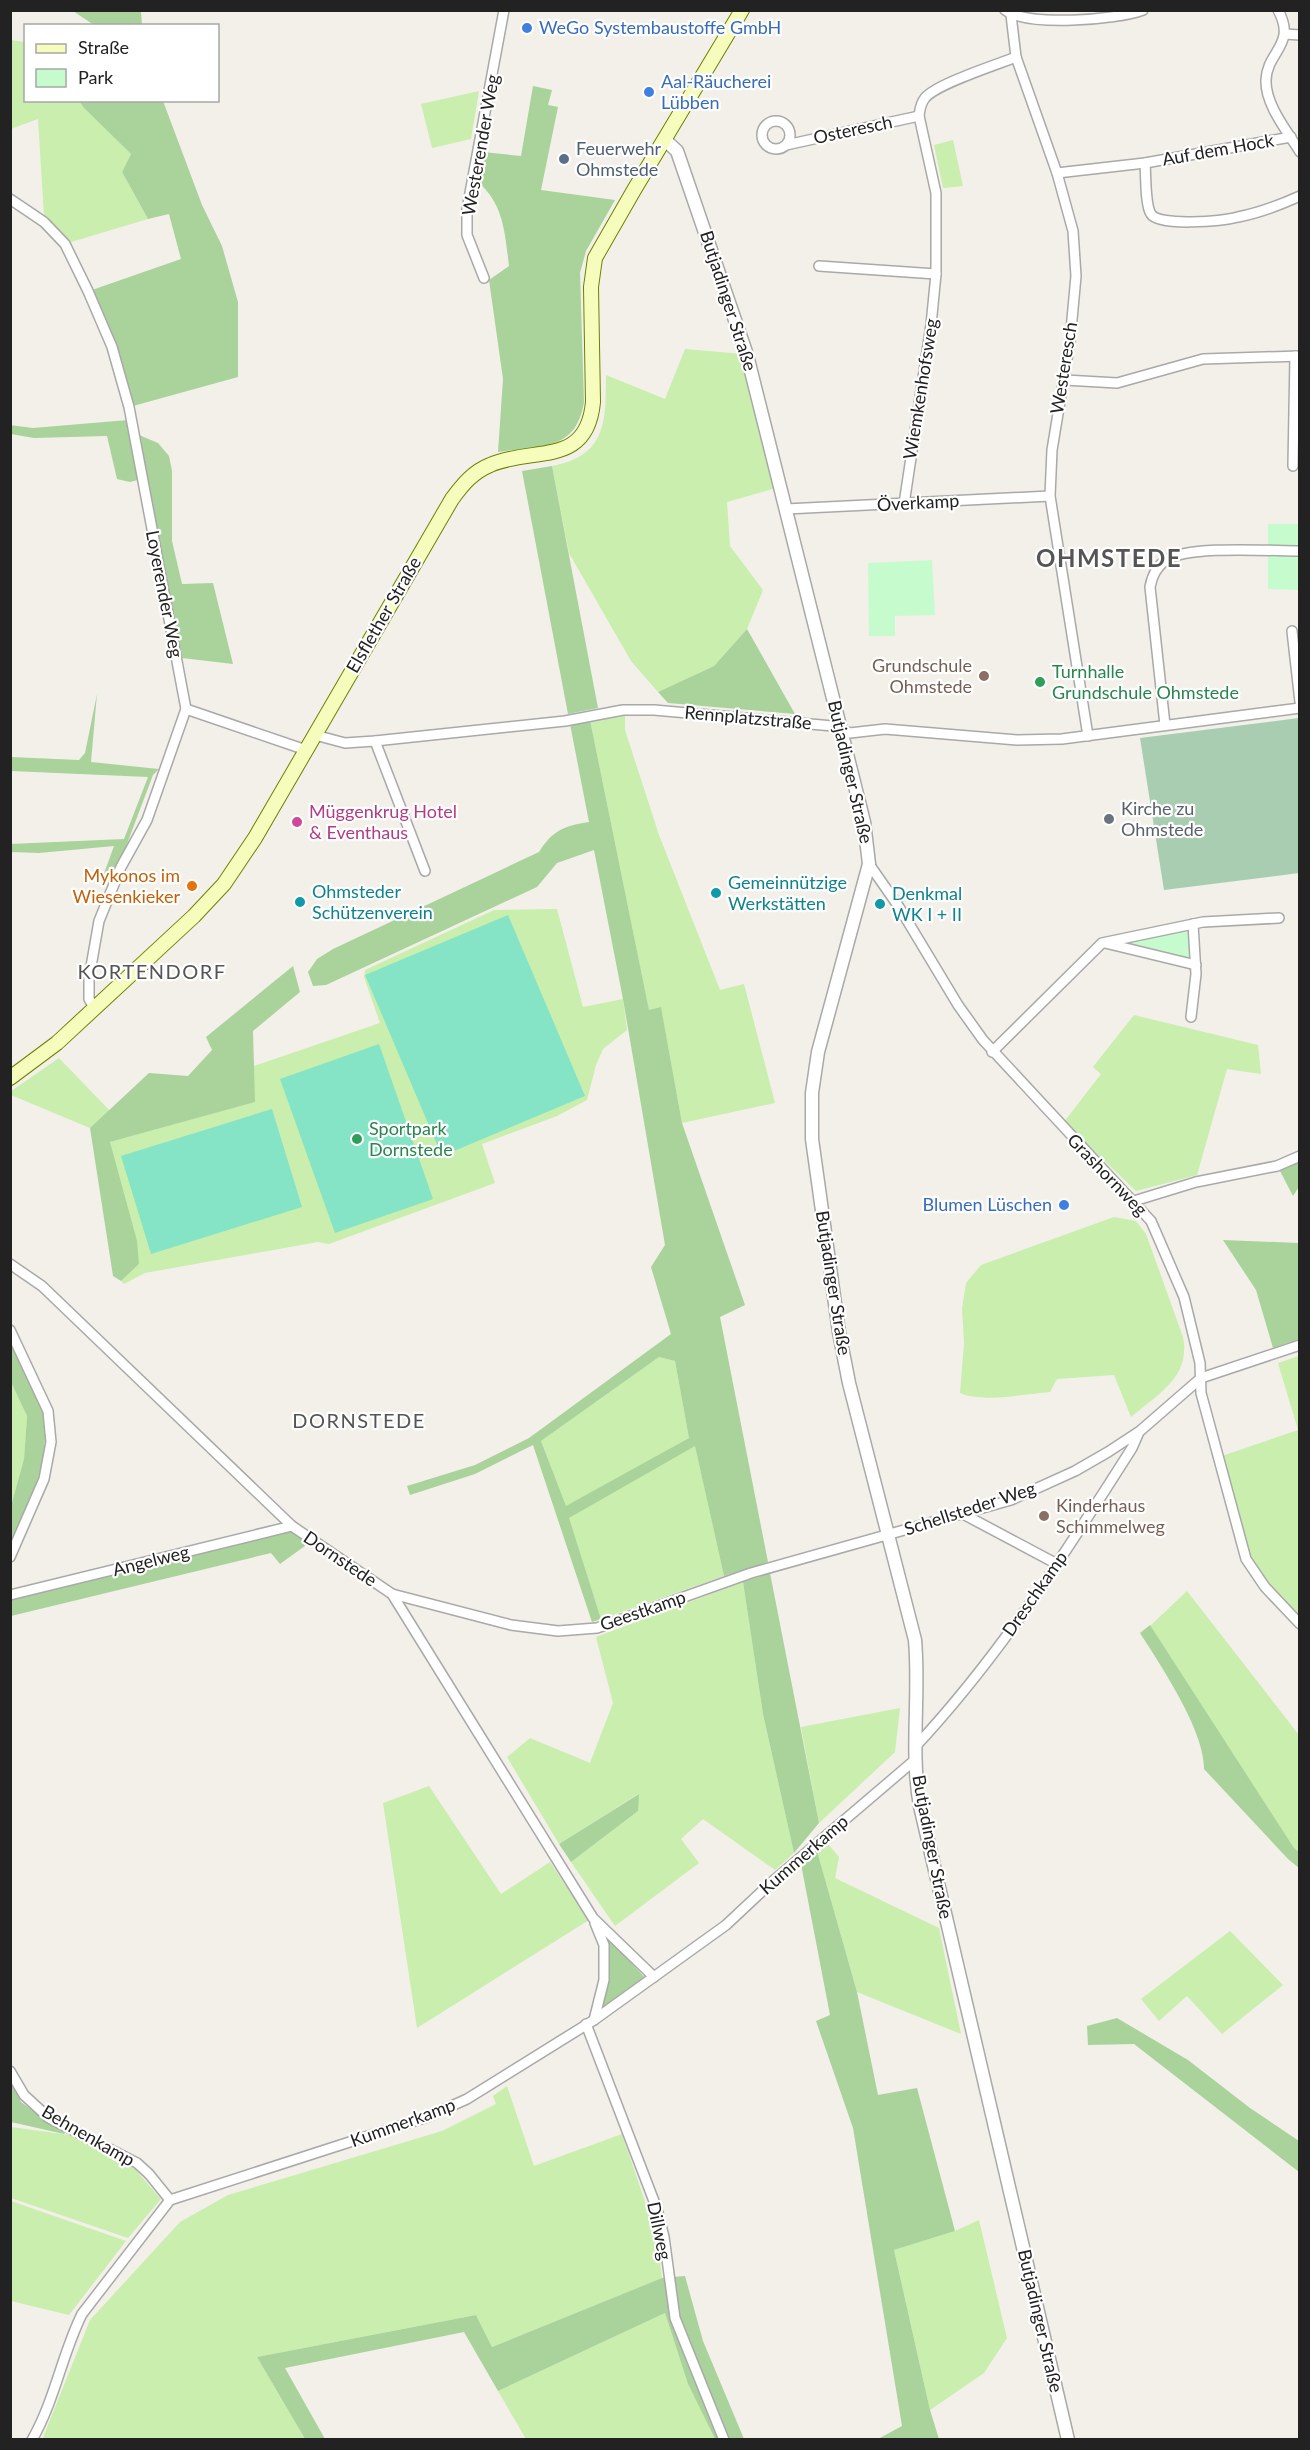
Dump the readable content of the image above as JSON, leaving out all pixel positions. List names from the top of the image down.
{
  "streets": {
    "main road": ["Elsflether Straße"],
    "street": [
      "Osteresch",
      "Westerender Weg",
      "Auf dem Hock",
      "Butjadinger Straße",
      "Westeresch",
      "Wiemkenhofsweg",
      "Överkamp",
      "Loyerender Weg",
      "Rennplatzstraße",
      "Grashornweg",
      "Schellsteder Weg",
      "Dornstede",
      "Angelweg",
      "Dreschkamp",
      "Geestkamp",
      "Kummerkamp",
      "Behnenkamp",
      "Dillweg"
    ]
  },
  "crossings": [
    ["Osteresch", "Wiemkenhofsweg"],
    ["Auf dem Hock", "Westeresch"],
    ["Butjadinger Straße", "Överkamp"],
    ["Butjadinger Straße", "Elsflether Straße"],
    ["Butjadinger Straße", "Rennplatzstraße"],
    ["Butjadinger Straße", "Grashornweg"],
    ["Butjadinger Straße", "Schellsteder Weg"],
    ["Butjadinger Straße", "Dreschkamp"],
    ["Butjadinger Straße", "Geestkamp"],
    ["Butjadinger Straße", "Kummerkamp"],
    ["Westeresch", "Överkamp"],
    ["Westeresch", "Rennplatzstraße"],
    ["Wiemkenhofsweg", "Överkamp"],
    ["Elsflether Straße", "Rennplatzstraße"],
    ["Grashornweg", "Schellsteder Weg"],
    ["Schellsteder Weg", "Dreschkamp"],
    ["Schellsteder Weg", "Geestkamp"],
    ["Dornstede", "Angelweg"],
    ["Dornstede", "Geestkamp"],
    ["Dornstede", "Kummerkamp"],
    ["Dornstede", "Dillweg"],
    ["Dreschkamp", "Kummerkamp"],
    ["Kummerkamp", "Behnenkamp"],
    ["Kummerkamp", "Dillweg"]
  ],
  "districts": ["OHMSTEDE", "KORTENDORF", "DORNSTEDE"],
  "places": [
    "WeGo Systembaustoffe GmbH",
    "Aal-Räucherei Lübben",
    "Feuerwehr Ohmstede",
    "Grundschule Ohmstede",
    "Turnhalle Grundschule Ohmstede",
    "Kirche zu Ohmstede",
    "Müggenkrug Hotel & Eventhaus",
    "Mykonos im Wiesenkieker",
    "Gemeinnützige Werkstätten",
    "Ohmsteder Schützenverein",
    "Denkmal WK I + II",
    "Sportpark Dornstede",
    "Blumen Lüschen",
    "Kinderhaus Schimmelweg"
  ],
  "legend": ["Straße", "Park"]
}
